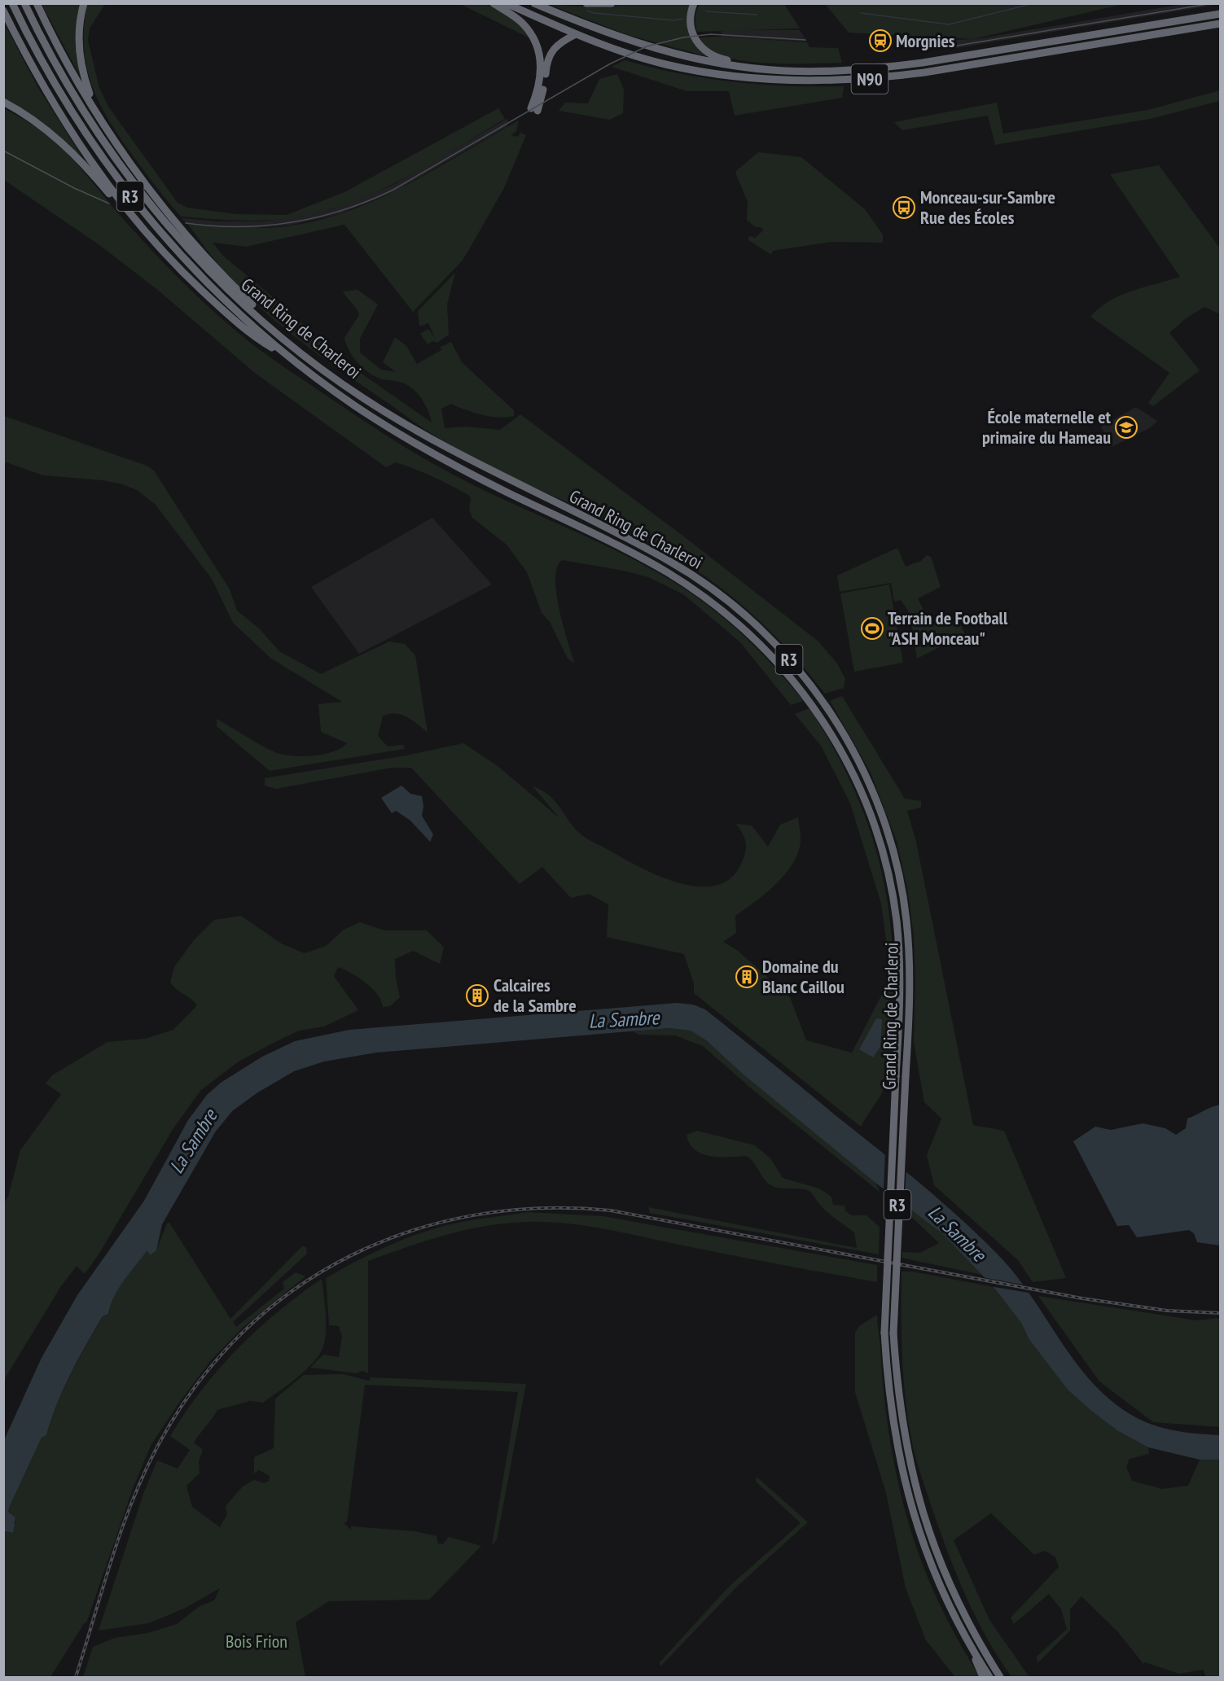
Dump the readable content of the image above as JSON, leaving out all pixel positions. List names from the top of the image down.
{
  "streets": {
    "highway": ["N90", "R3", "Grand Ring de Charleroi"]
  },
  "water": ["La Sambre"],
  "parks": ["Bois Frion"],
  "places": {
    "station": ["Morgnies"],
    "bus stop": ["Monceau-sur-Sambre Rue des Écoles"],
    "school or university": ["École maternelle et primaire du Hameau"],
    "sports": ["Terrain de Football \"ASH Monceau\""],
    "building": ["Domaine du Blanc Caillou", "Calcaires de la Sambre"]
  }
}
